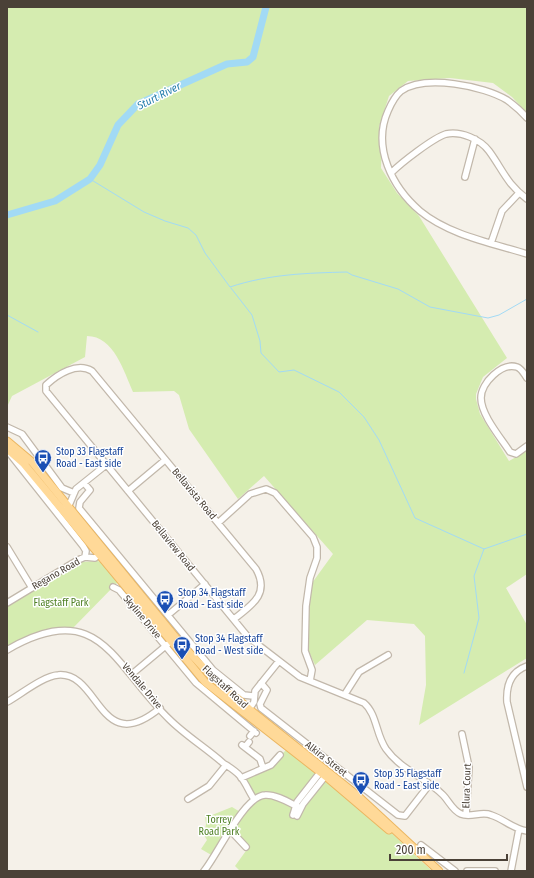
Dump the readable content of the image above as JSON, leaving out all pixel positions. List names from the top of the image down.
{
  "streets": {
    "main road": ["Flagstaff Road"],
    "street": [
      "Bellavista Road",
      "Bellaview Road",
      "Regano Road",
      "Skyline Drive",
      "Vendale Drive",
      "Alkira Street",
      "Elura Court"
    ]
  },
  "crossings": [
    ["Bellavista Road", "Bellaview Road"],
    ["Bellaview Road", "Alkira Street"],
    ["Bellaview Road", "Elura Court"],
    ["Regano Road", "Flagstaff Road"],
    ["Skyline Drive", "Flagstaff Road"]
  ],
  "water": ["Sturt River"],
  "parks": ["Flagstaff Park", "Torrey Road Park"],
  "places": {
    "bus stop": [
      "Stop 33 Flagstaff Road - East side",
      "Stop 34 Flagstaff Road - East side",
      "Stop 34 Flagstaff Road - West side",
      "Stop 35 Flagstaff Road - East side"
    ]
  },
  "scale_bar": "200 m"
}
